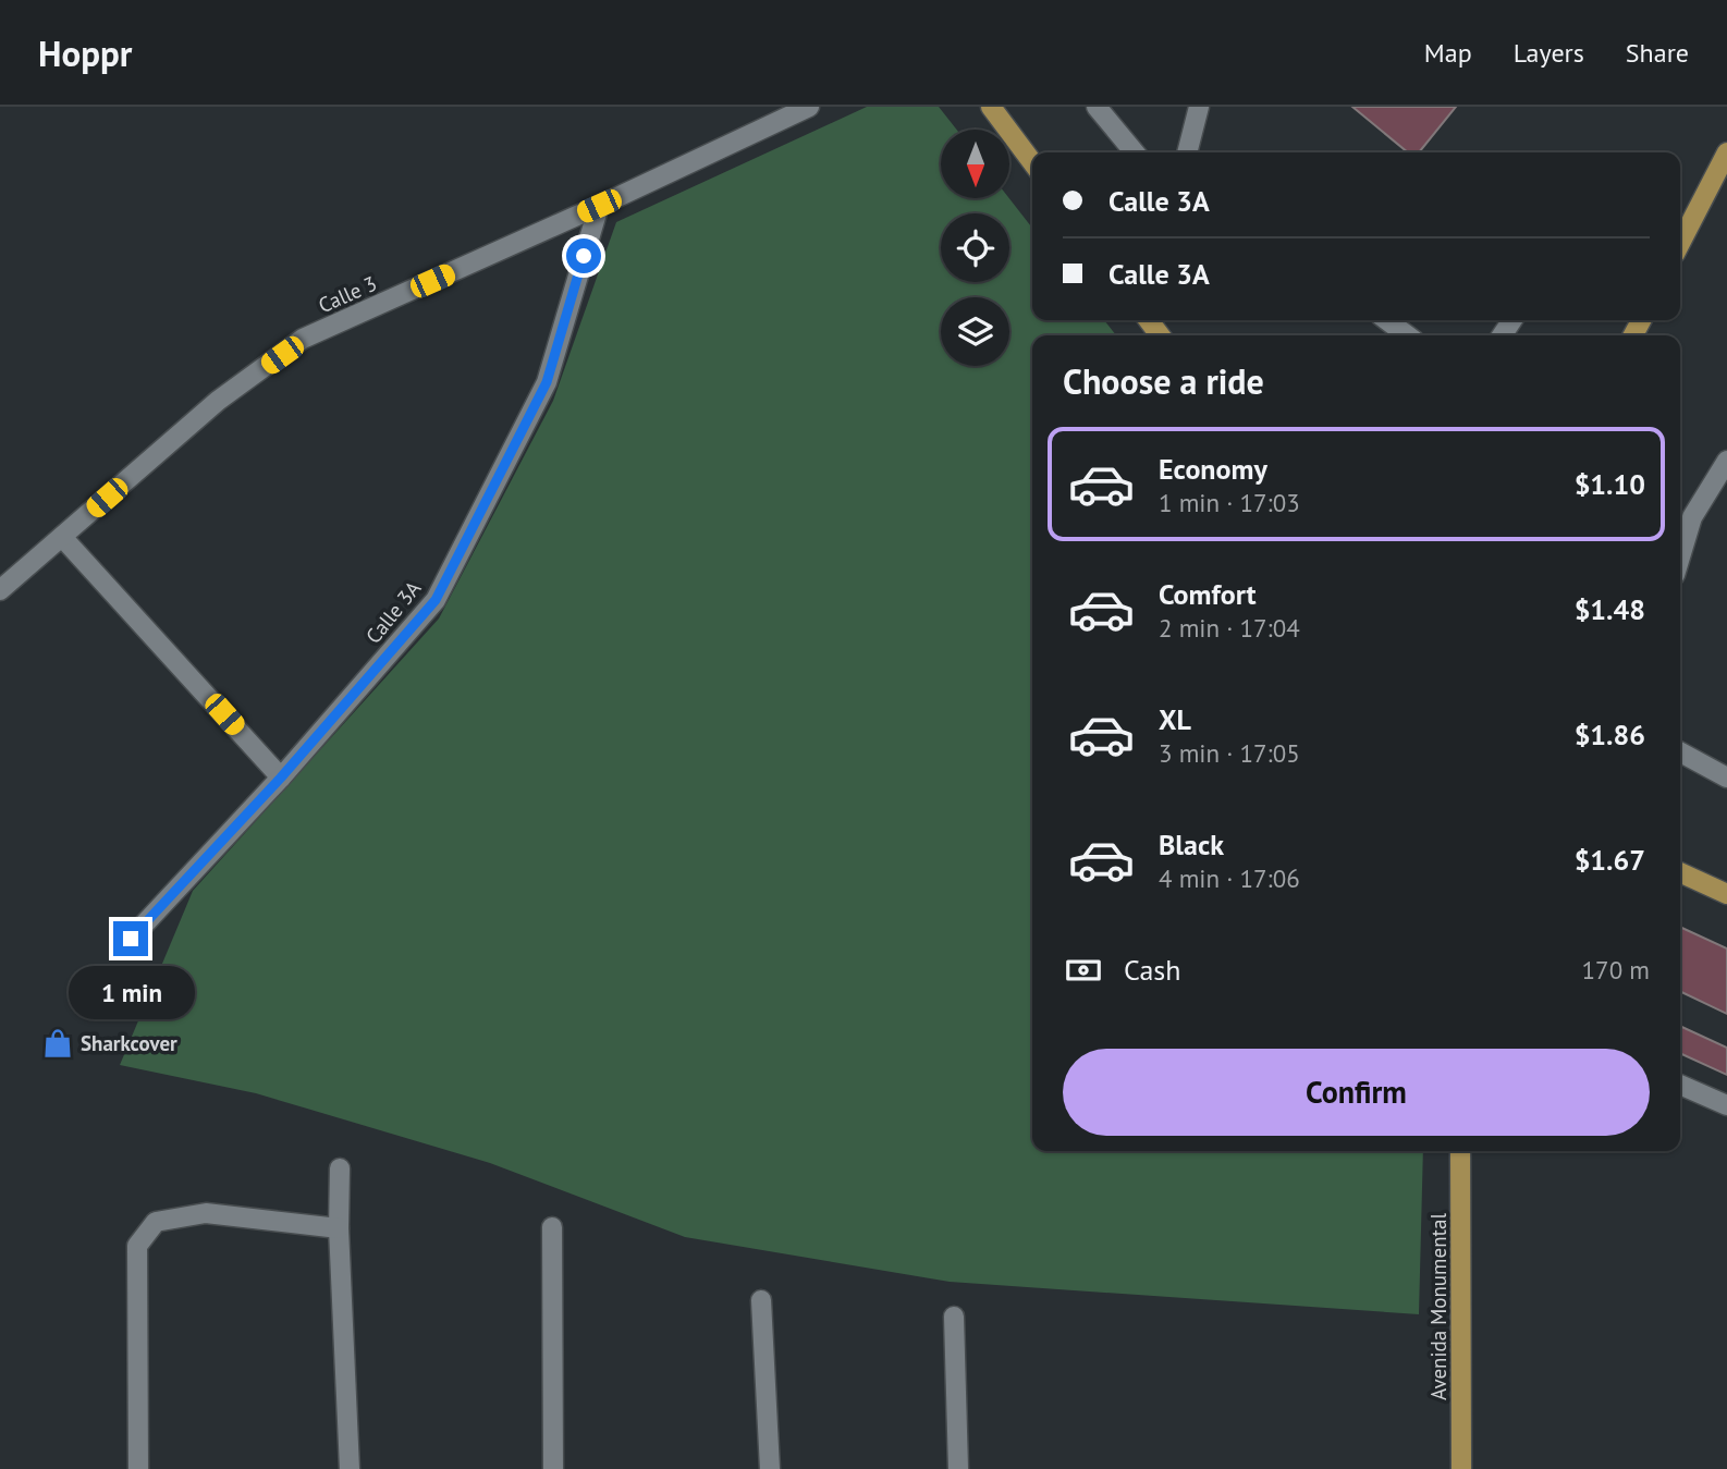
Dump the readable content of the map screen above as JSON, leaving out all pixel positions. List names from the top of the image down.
{
  "streets": {
    "main road": ["Avenida Monumental"],
    "street": ["Calle 3", "Calle 3A"]
  },
  "crossings": [
    ["Calle 3", "Calle 3A"]
  ],
  "places": {
    "shop": ["Sharkcover"]
  },
  "north": "bottom",
  "page": {
    "header": "Hoppr",
    "nav": ["Map", "Layers", "Share"],
    "banner": ["Calle 3A", "Calle 3A"],
    "heading": "Choose a ride",
    "list": [
      {
        "name": "Economy",
        "note": "1 min · 17:03",
        "value": "$1.10"
      },
      {
        "name": "Comfort",
        "note": "2 min · 17:04",
        "value": "$1.48"
      },
      {
        "name": "XL",
        "note": "3 min · 17:05",
        "value": "$1.86"
      },
      {
        "name": "Black",
        "note": "4 min · 17:06",
        "value": "$1.67"
      }
    ],
    "pay": ["Cash", "170 m"],
    "bubble": "1 min",
    "buttons": "Confirm"
  }
}
